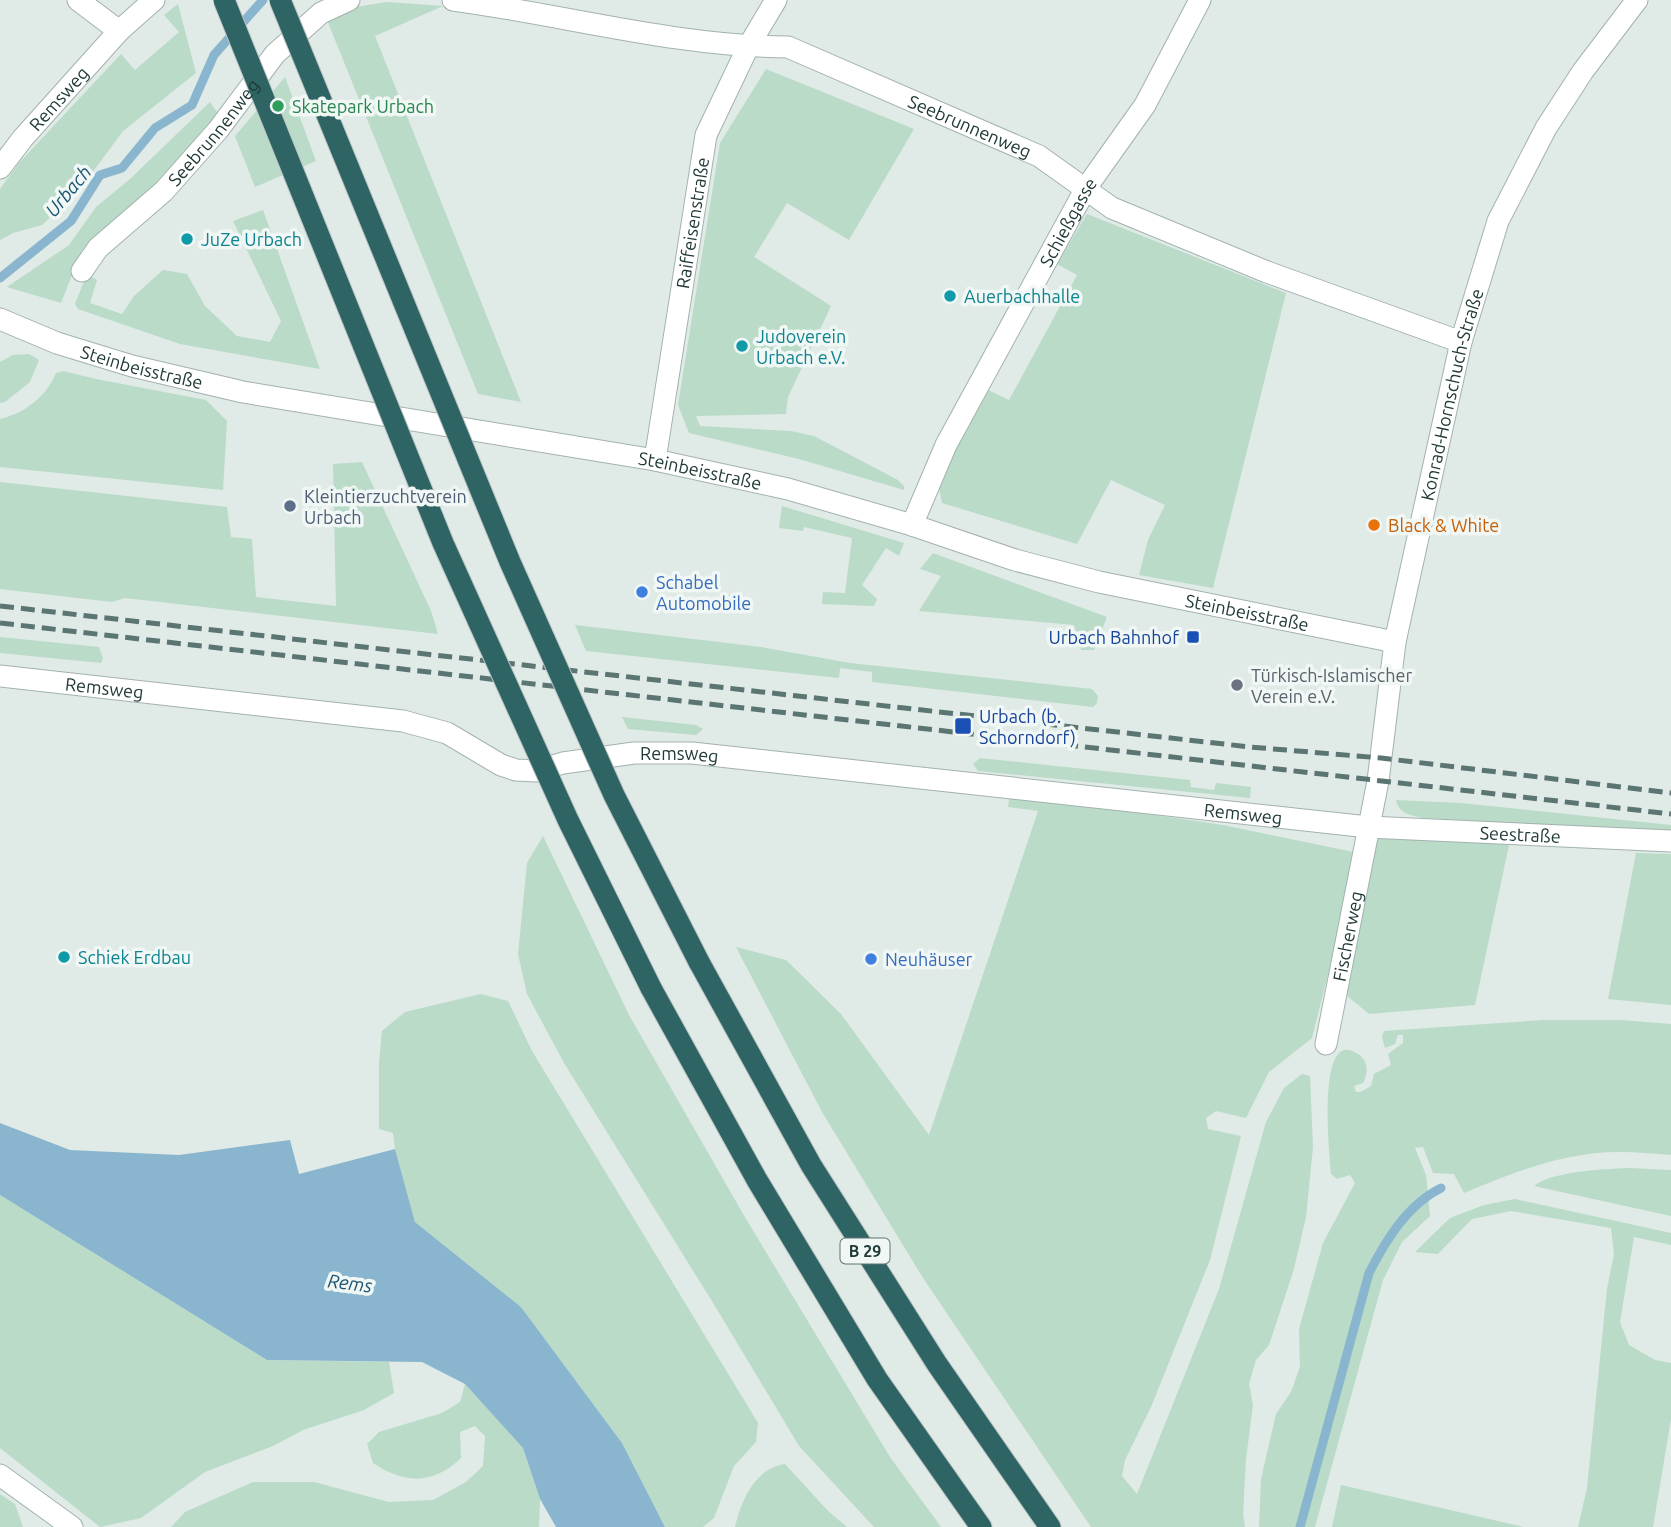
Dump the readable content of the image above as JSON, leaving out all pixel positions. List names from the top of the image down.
{
  "streets": {
    "highway": ["B 29"],
    "street": [
      "Remsweg",
      "Seebrunnenweg",
      "Raiffeisenstraße",
      "Schießgasse",
      "Steinbeisstraße",
      "Konrad-Hornschuch-Straße",
      "Seestraße",
      "Fischerweg"
    ]
  },
  "crossings": [
    ["Remsweg", "Konrad-Hornschuch-Straße"],
    ["Remsweg", "Seestraße"],
    ["Remsweg", "Fischerweg"],
    ["Seebrunnenweg", "Raiffeisenstraße"],
    ["Seebrunnenweg", "Schießgasse"],
    ["Seebrunnenweg", "Konrad-Hornschuch-Straße"],
    ["Raiffeisenstraße", "Steinbeisstraße"],
    ["Schießgasse", "Steinbeisstraße"],
    ["Steinbeisstraße", "Konrad-Hornschuch-Straße"],
    ["Konrad-Hornschuch-Straße", "Seestraße"],
    ["Konrad-Hornschuch-Straße", "Fischerweg"],
    ["Seestraße", "Fischerweg"]
  ],
  "water": ["Urbach", "Rems"],
  "places": {
    "other": [
      "Skatepark Urbach",
      "JuZe Urbach",
      "Auerbachhalle",
      "Judoverein Urbach e.V.",
      "Kleintierzuchtverein Urbach",
      "Black & White",
      "Schabel Automobile",
      "Türkisch-Islamischer Verein e.V.",
      "Schiek Erdbau",
      "Neuhäuser"
    ],
    "transit": ["Urbach Bahnhof", "Urbach (b. Schorndorf)"]
  }
}
